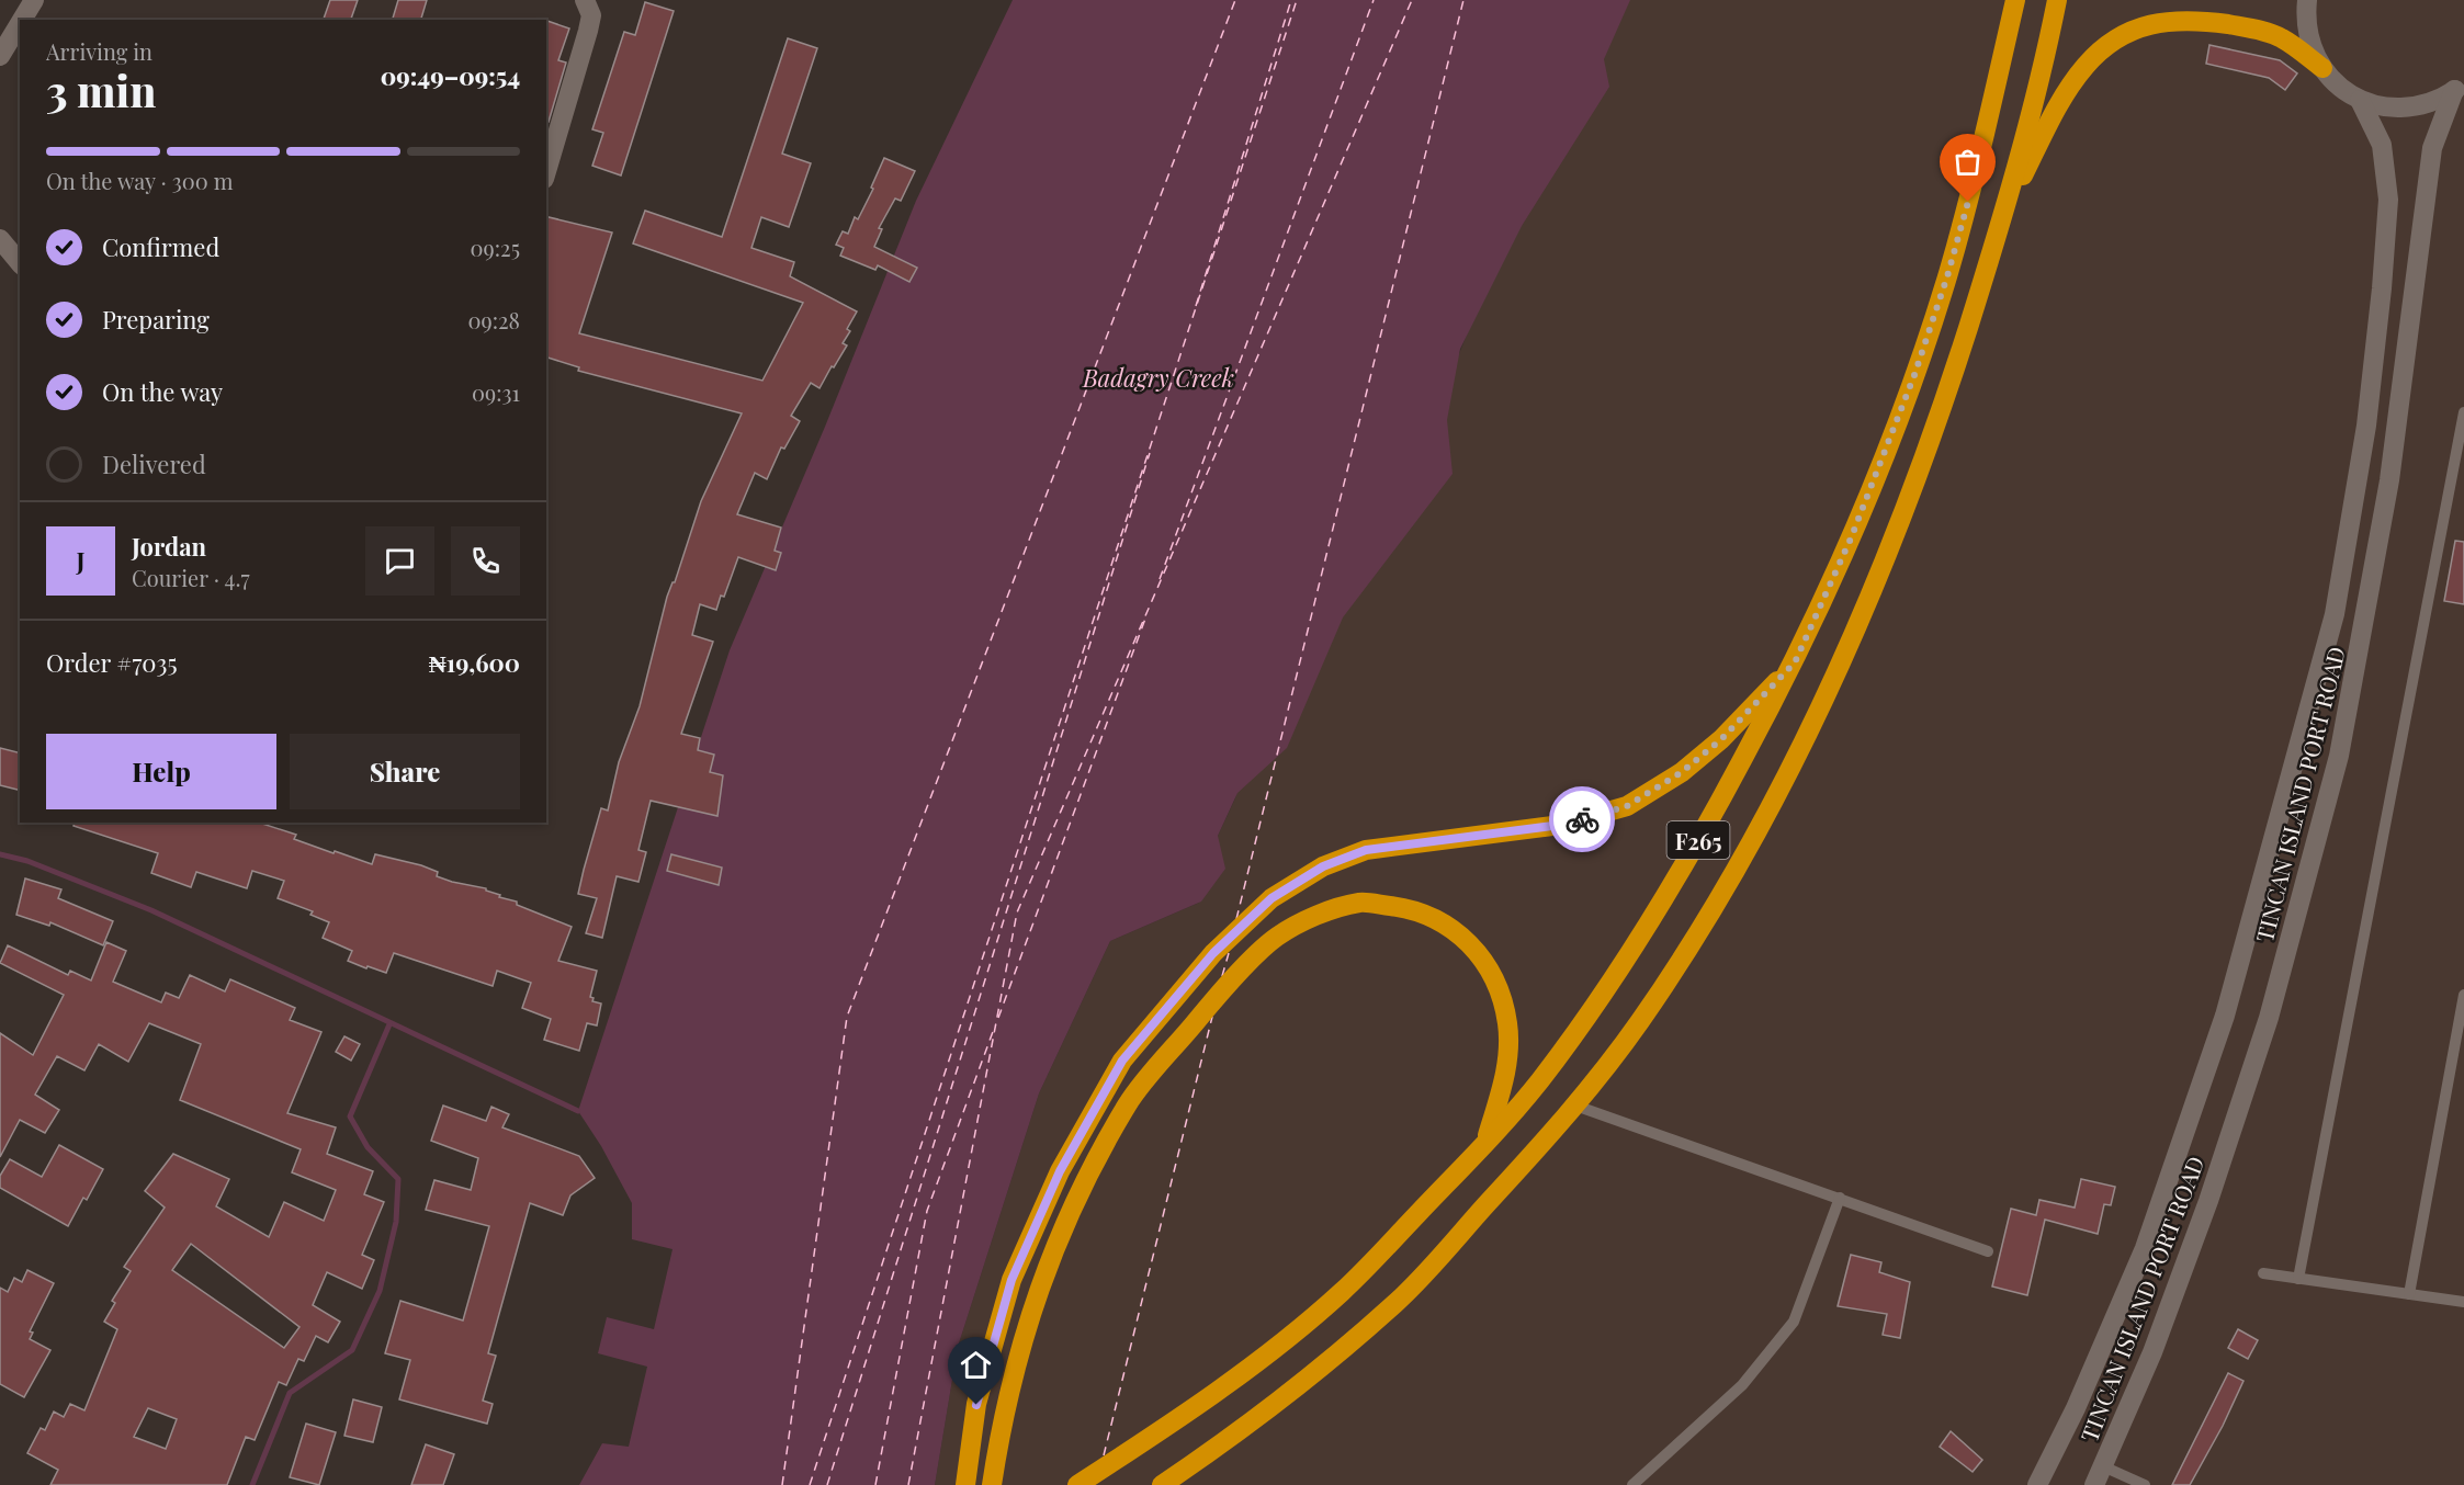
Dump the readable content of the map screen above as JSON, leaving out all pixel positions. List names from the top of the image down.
{
  "streets": {
    "highway": ["F265"],
    "street": ["TINCAN ISLAND PORT ROAD"]
  },
  "water": ["Badagry Creek"],
  "page": {
    "heading": ["3 min", "Arriving in", "09:49–09:54"],
    "panel": [
      "Jordan",
      "Courier · 4.7",
      "Order #7035",
      "₦19,600"
    ],
    "bar": "On the way · 300 m",
    "list": [
      ["Confirmed", "09:25"],
      ["Preparing", "09:28"],
      ["On the way", "09:31"],
      "Delivered"
    ],
    "round": "J",
    "buttons": ["Help", "Share"]
  }
}
